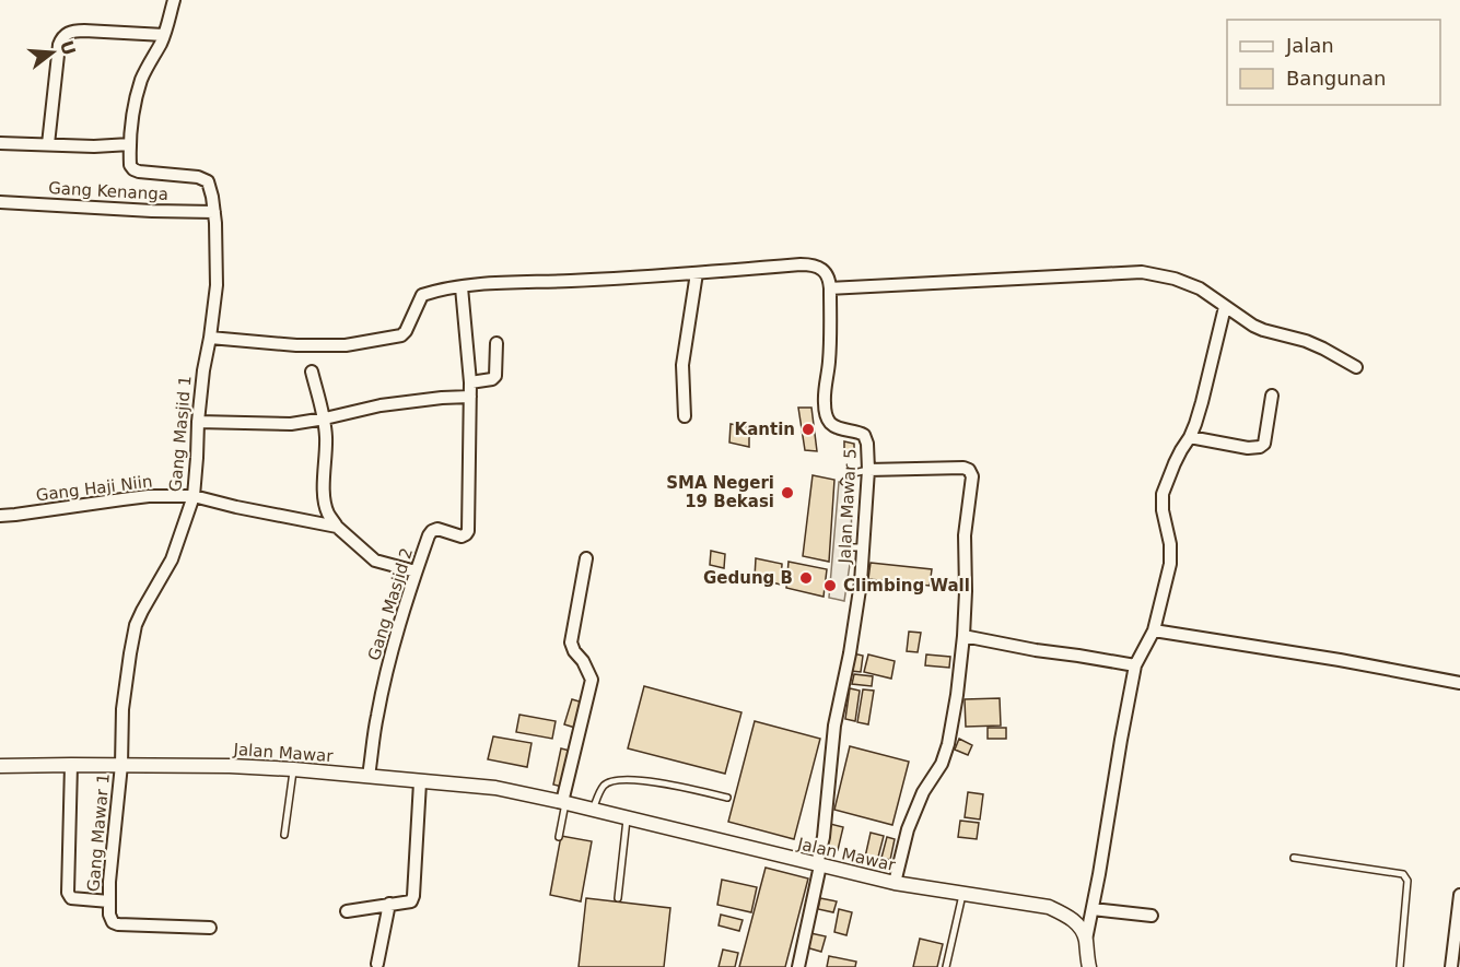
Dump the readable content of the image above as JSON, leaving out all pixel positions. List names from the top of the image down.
{
  "streets": {
    "street": [
      "Gang Kenanga",
      "Gang Masjid 1",
      "Gang Haji Niin",
      "Jalan Mawar 5",
      "Gang Masjid 2",
      "Jalan Mawar",
      "Gang Mawar 1"
    ]
  },
  "crossings": [
    ["Gang Kenanga", "Gang Masjid 1"],
    ["Gang Masjid 1", "Gang Haji Niin"],
    ["Gang Masjid 1", "Jalan Mawar"],
    ["Gang Masjid 1", "Gang Mawar 1"],
    ["Jalan Mawar 5", "Jalan Mawar"],
    ["Gang Masjid 2", "Jalan Mawar"],
    ["Jalan Mawar", "Gang Mawar 1"]
  ],
  "places": [
    "Kantin",
    "SMA Negeri 19 Bekasi",
    "Gedung B",
    "Climbing Wall"
  ],
  "legend": ["Jalan", "Bangunan"],
  "north": "right"
}
